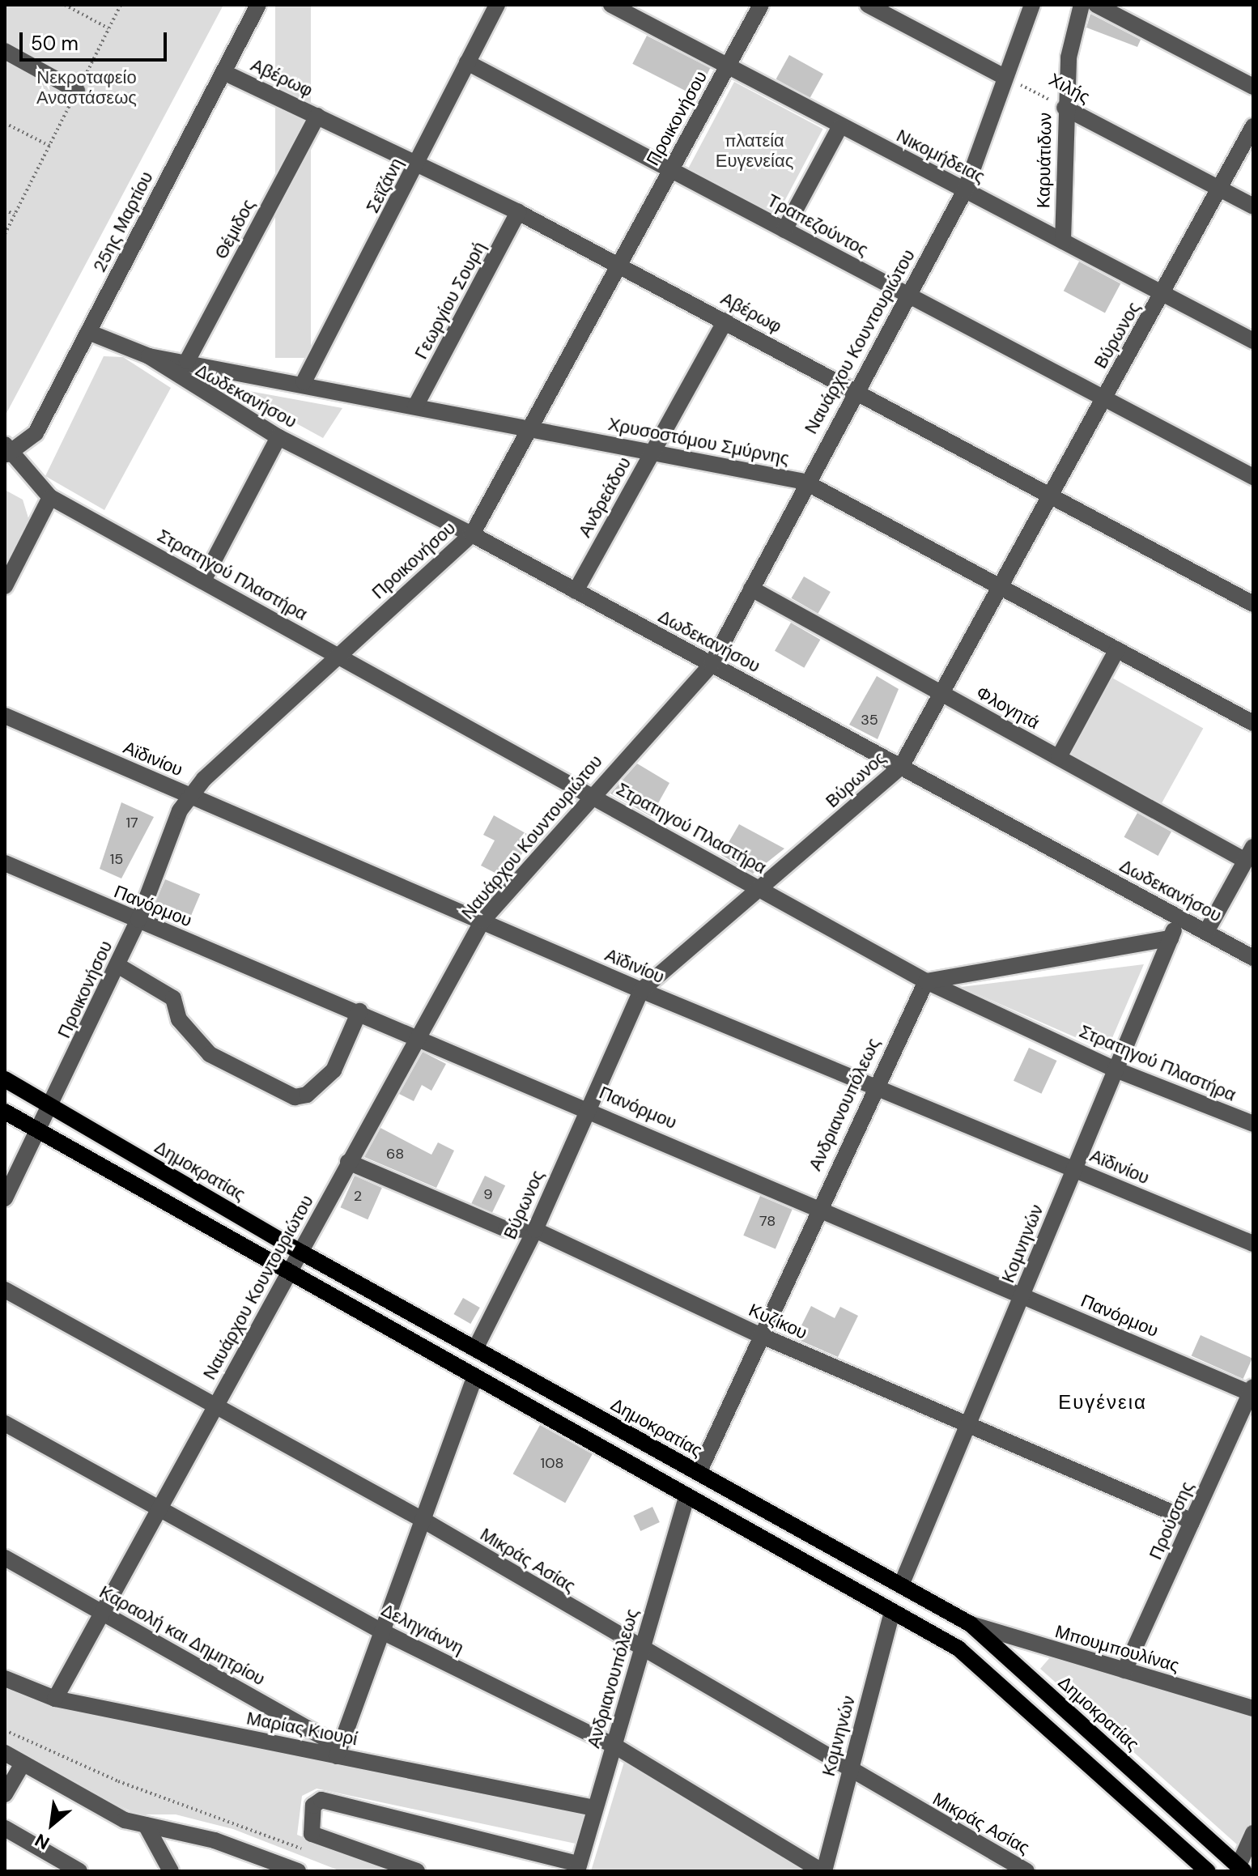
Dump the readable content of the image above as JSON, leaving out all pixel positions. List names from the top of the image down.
{
  "streets": {
    "main road": ["Δημοκρατίας"],
    "street": [
      "Αβέρωφ",
      "Χιλής",
      "Προικονήσου",
      "Νικομήδειας",
      "Καρυάτιδων",
      "Σεϊζάνη",
      "25ης Μαρτίου",
      "Τραπεζούντος",
      "Θέμιδος",
      "Γεωργίου Σουρή",
      "Βύρωνος",
      "Ναυάρχου Κουντουριώτου",
      "Δωδεκανήσου",
      "Χρυσοστόμου Σμύρνης",
      "Ανδρεάδου",
      "Στρατηγού Πλαστήρα",
      "Φλογητά",
      "Αϊδινίου",
      "Πανόρμου",
      "Ανδριανουπόλεως",
      "Κομνηνών",
      "Κυζίκου",
      "Προύσσης",
      "Μικράς Ασίας",
      "Δεληγιάννη",
      "Καραολή και Δημητρίου",
      "Μπουμπουλίνας",
      "Μαρίας Κιουρί"
    ]
  },
  "crossings": [
    ["Αβέρωφ", "Προικονήσου"],
    ["Αβέρωφ", "Σεϊζάνη"],
    ["Αβέρωφ", "25ης Μαρτίου"],
    ["Αβέρωφ", "Θέμιδος"],
    ["Αβέρωφ", "Γεωργίου Σουρή"],
    ["Αβέρωφ", "Βύρωνος"],
    ["Αβέρωφ", "Ναυάρχου Κουντουριώτου"],
    ["Αβέρωφ", "Ανδρεάδου"],
    ["Χιλής", "Καρυάτιδων"],
    ["Χιλής", "Βύρωνος"],
    ["Χιλής", "Ναυάρχου Κουντουριώτου"],
    ["Προικονήσου", "Νικομήδειας"],
    ["Προικονήσου", "Τραπεζούντος"],
    ["Προικονήσου", "Δωδεκανήσου"],
    ["Προικονήσου", "Χρυσοστόμου Σμύρνης"],
    ["Προικονήσου", "Στρατηγού Πλαστήρα"],
    ["Προικονήσου", "Αϊδινίου"],
    ["Προικονήσου", "Πανόρμου"],
    ["Προικονήσου", "Δημοκρατίας"],
    ["Νικομήδειας", "Καρυάτιδων"],
    ["Νικομήδειας", "Βύρωνος"],
    ["Νικομήδειας", "Ναυάρχου Κουντουριώτου"],
    ["Σεϊζάνη", "Τραπεζούντος"],
    ["Σεϊζάνη", "Χρυσοστόμου Σμύρνης"],
    ["25ης Μαρτίου", "Χρυσοστόμου Σμύρνης"],
    ["25ης Μαρτίου", "Στρατηγού Πλαστήρα"],
    ["Τραπεζούντος", "Βύρωνος"],
    ["Τραπεζούντος", "Ναυάρχου Κουντουριώτου"],
    ["Θέμιδος", "Χρυσοστόμου Σμύρνης"],
    ["Γεωργίου Σουρή", "Χρυσοστόμου Σμύρνης"],
    ["Βύρωνος", "Δωδεκανήσου"],
    ["Βύρωνος", "Χρυσοστόμου Σμύρνης"],
    ["Βύρωνος", "Στρατηγού Πλαστήρα"],
    ["Βύρωνος", "Φλογητά"],
    ["Βύρωνος", "Αϊδινίου"],
    ["Βύρωνος", "Πανόρμου"],
    ["Βύρωνος", "Δημοκρατίας"],
    ["Βύρωνος", "Κυζίκου"],
    ["Ναυάρχου Κουντουριώτου", "Δωδεκανήσου"],
    ["Ναυάρχου Κουντουριώτου", "Χρυσοστόμου Σμύρνης"],
    ["Ναυάρχου Κουντουριώτου", "Στρατηγού Πλαστήρα"],
    ["Ναυάρχου Κουντουριώτου", "Φλογητά"],
    ["Ναυάρχου Κουντουριώτου", "Αϊδινίου"],
    ["Ναυάρχου Κουντουριώτου", "Πανόρμου"],
    ["Ναυάρχου Κουντουριώτου", "Δημοκρατίας"],
    ["Ναυάρχου Κουντουριώτου", "Κυζίκου"],
    ["Ναυάρχου Κουντουριώτου", "Μικράς Ασίας"],
    ["Ναυάρχου Κουντουριώτου", "Δεληγιάννη"],
    ["Ναυάρχου Κουντουριώτου", "Καραολή και Δημητρίου"],
    ["Ναυάρχου Κουντουριώτου", "Μαρίας Κιουρί"],
    ["Δωδεκανήσου", "Χρυσοστόμου Σμύρνης"],
    ["Δωδεκανήσου", "Ανδρεάδου"],
    ["Δωδεκανήσου", "Κομνηνών"],
    ["Χρυσοστόμου Σμύρνης", "Ανδρεάδου"],
    ["Στρατηγού Πλαστήρα", "Ανδριανουπόλεως"],
    ["Στρατηγού Πλαστήρα", "Κομνηνών"],
    ["Αϊδινίου", "Ανδριανουπόλεως"],
    ["Αϊδινίου", "Κομνηνών"],
    ["Πανόρμου", "Ανδριανουπόλεως"],
    ["Πανόρμου", "Κομνηνών"],
    ["Πανόρμου", "Προύσσης"],
    ["Ανδριανουπόλεως", "Δημοκρατίας"],
    ["Ανδριανουπόλεως", "Κυζίκου"],
    ["Ανδριανουπόλεως", "Μικράς Ασίας"],
    ["Ανδριανουπόλεως", "Δεληγιάννη"],
    ["Ανδριανουπόλεως", "Μαρίας Κιουρί"],
    ["Δημοκρατίας", "Κομνηνών"],
    ["Δημοκρατίας", "Μπουμπουλίνας"],
    ["Κομνηνών", "Κυζίκου"],
    ["Κομνηνών", "Μικράς Ασίας"],
    ["Κομνηνών", "Δεληγιάννη"],
    ["Κυζίκου", "Προύσσης"],
    ["Προύσσης", "Μπουμπουλίνας"],
    ["Καραολή και Δημητρίου", "Μαρίας Κιουρί"]
  ],
  "districts": ["Ευγένεια"],
  "parks": ["Νεκροταφείο Αναστάσεως", "πλατεία Ευγενείας"],
  "house_numbers": [
    "35",
    "17",
    "15",
    "68",
    "9",
    "2",
    "78",
    "108"
  ],
  "scale_bar": "50 m",
  "north": "bottom left"
}
